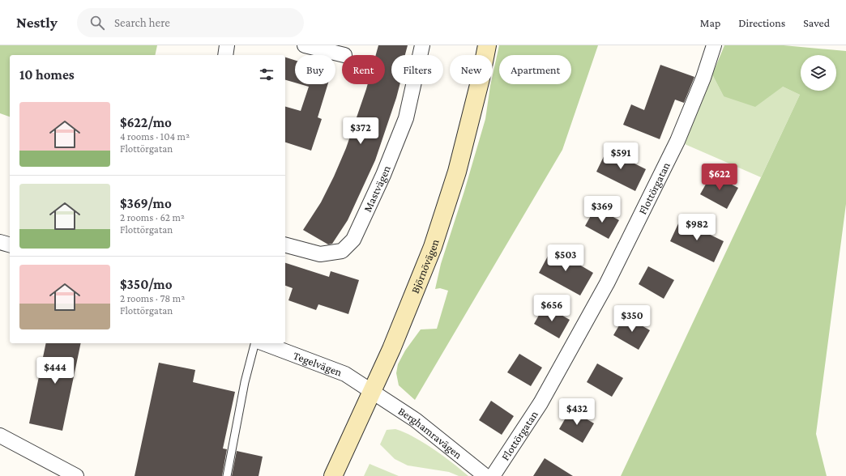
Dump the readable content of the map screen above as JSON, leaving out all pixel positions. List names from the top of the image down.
{
  "streets": {
    "main road": ["Björnövägen"],
    "street": [
      "Mastvägen",
      "Flottörgatan",
      "Tegelvägen",
      "Berghamravägen"
    ]
  },
  "crossings": [
    ["Björnövägen", "Tegelvägen"],
    ["Björnövägen", "Berghamravägen"],
    ["Tegelvägen", "Berghamravägen"]
  ],
  "page": {
    "header": "Nestly",
    "search": "Search here",
    "nav": ["Map", "Directions", "Saved"],
    "chip": [
      "Buy",
      "Rent",
      "Filters",
      "New",
      "Apartment"
    ],
    "heading": "10 homes",
    "list": [
      {
        "name": "$622/mo",
        "note": "4 rooms · 104 m² · Flottörgatan"
      },
      {
        "name": "$369/mo",
        "note": "2 rooms · 62 m² · Flottörgatan"
      },
      {
        "name": "$350/mo",
        "note": "2 rooms · 78 m² · Flottörgatan"
      }
    ],
    "price": [
      "$372",
      "$591",
      "$622",
      "$369",
      "$982",
      "$503",
      "$656",
      "$350",
      "$444",
      "$432"
    ]
  }
}
